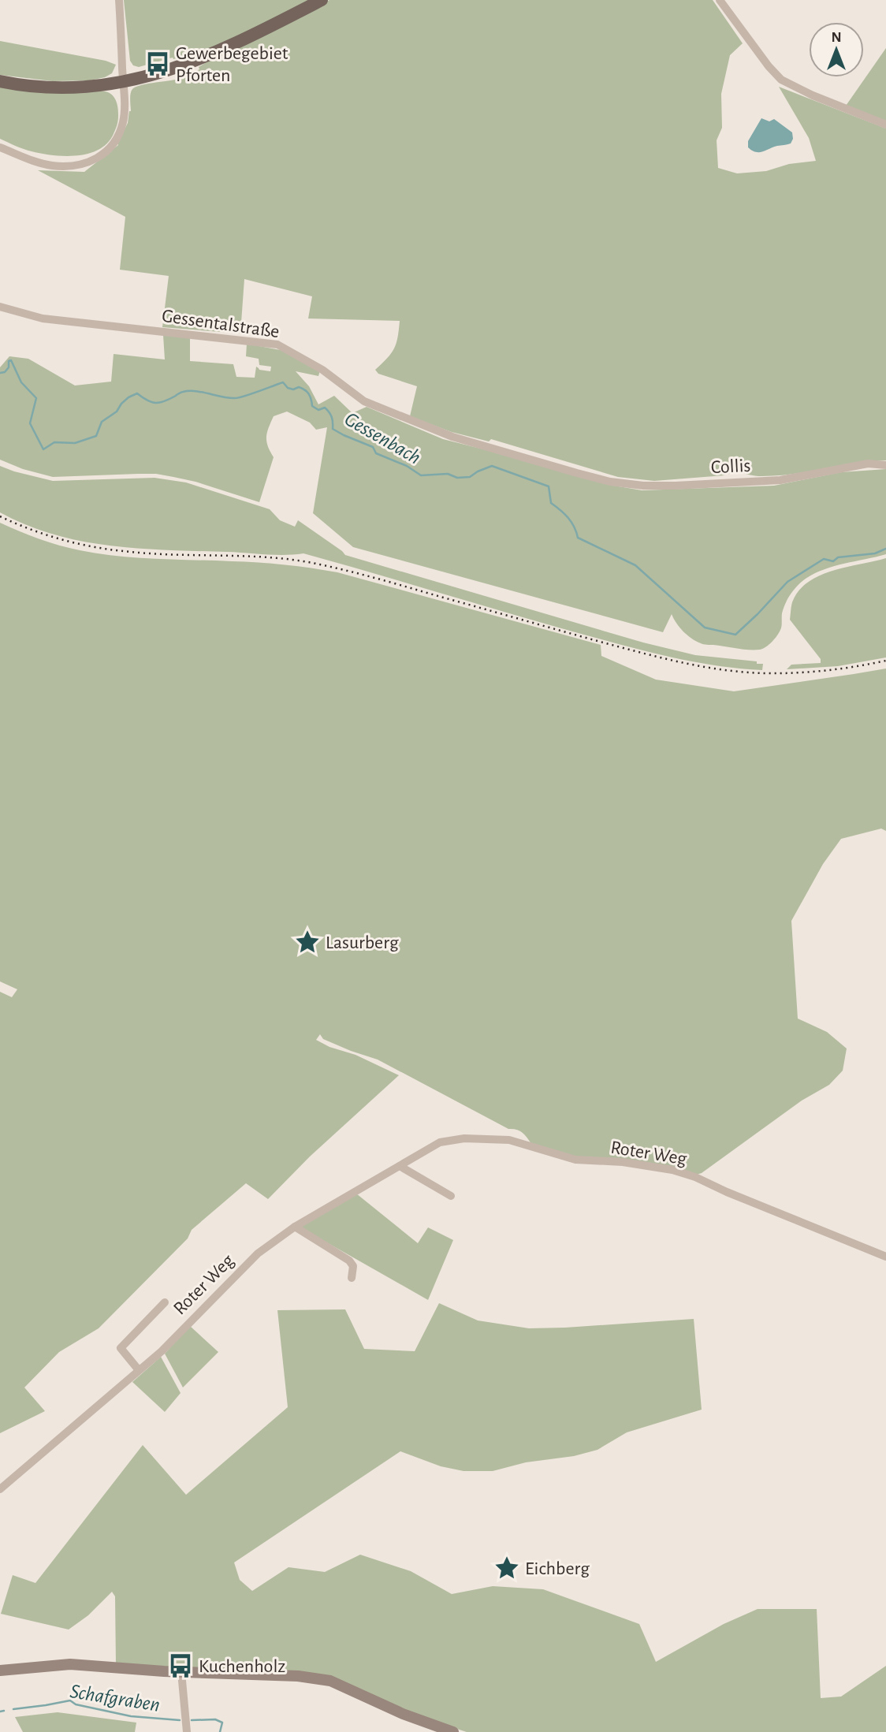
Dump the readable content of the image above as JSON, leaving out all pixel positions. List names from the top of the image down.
{
  "streets": {
    "street": ["Gessentalstraße", "Collis", "Roter Weg"]
  },
  "crossings": [
    ["Gessentalstraße", "Collis"]
  ],
  "water": ["Gessenbach", "Schafgraben"],
  "places": {
    "bus stop": ["Gewerbegebiet Pforten", "Kuchenholz"],
    "place": ["Lasurberg", "Eichberg"]
  },
  "north": "top"
}
